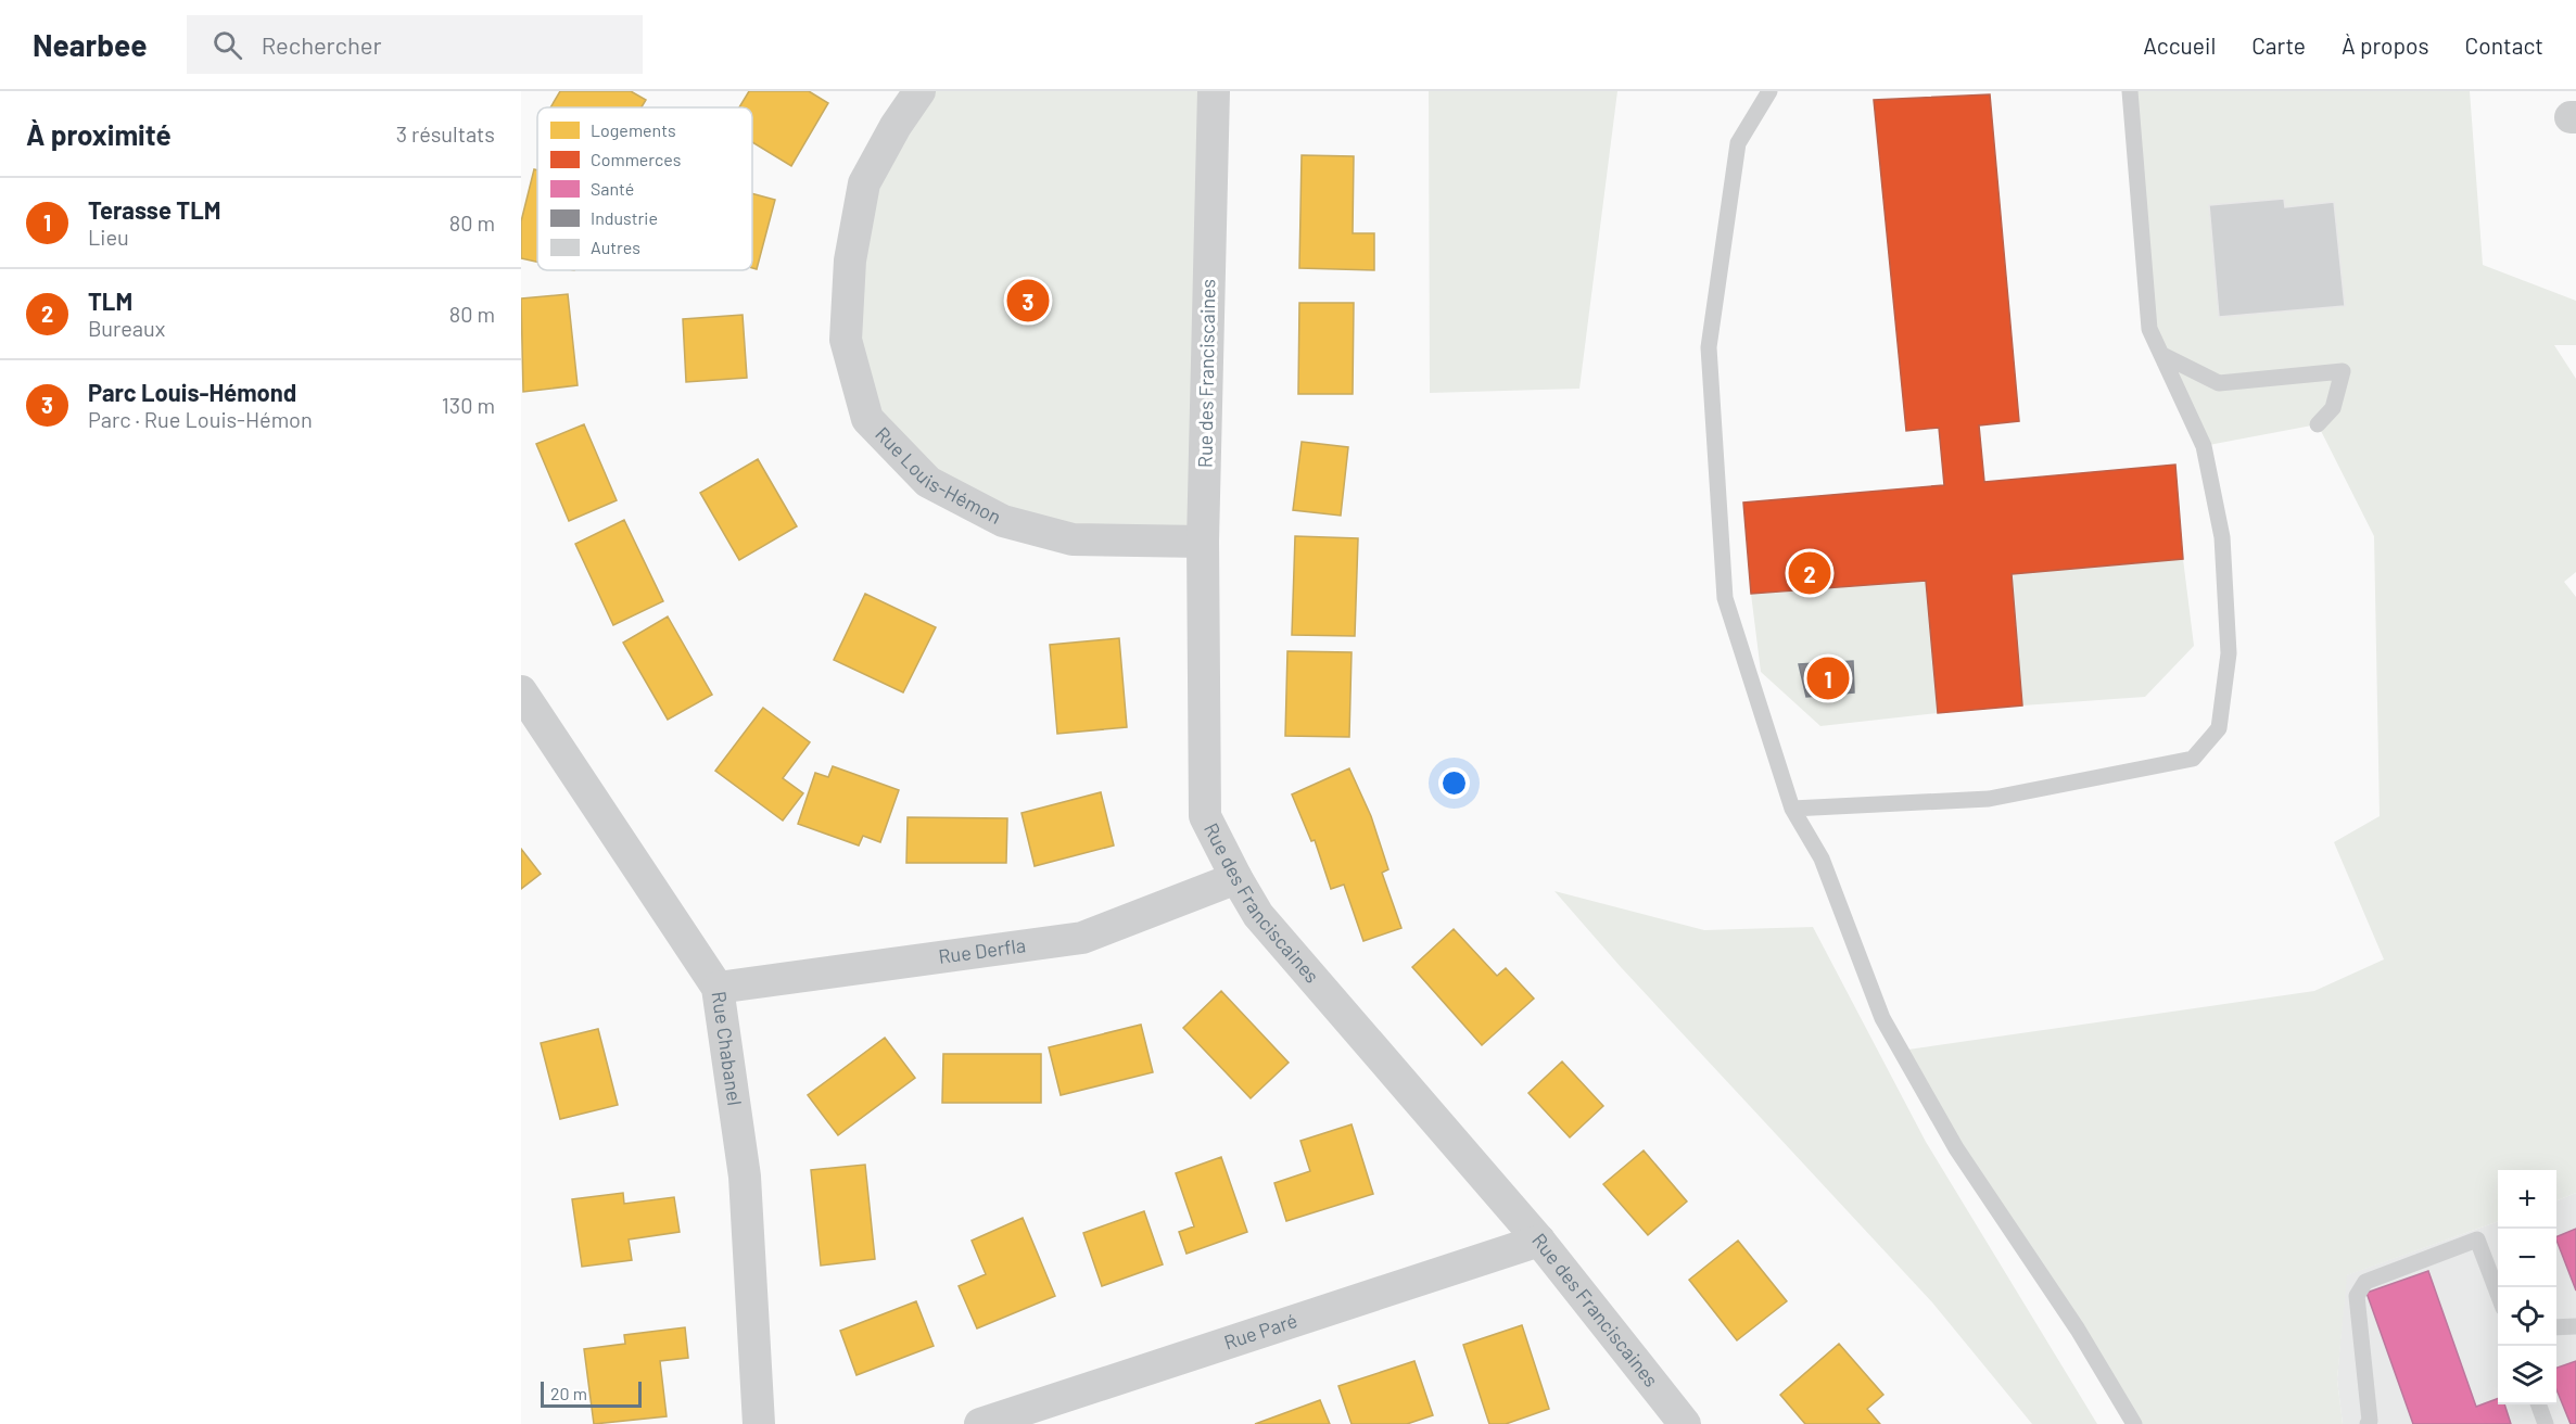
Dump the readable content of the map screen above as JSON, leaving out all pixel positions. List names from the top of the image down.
{
  "streets": {
    "street": [
      "Rue des Franciscaines",
      "Rue Louis-Hémon",
      "Rue Derfla",
      "Rue Chabanel",
      "Rue Paré"
    ]
  },
  "crossings": [
    ["Rue des Franciscaines", "Rue Louis-Hémon"],
    ["Rue des Franciscaines", "Rue Derfla"],
    ["Rue des Franciscaines", "Rue Paré"],
    ["Rue Derfla", "Rue Chabanel"]
  ],
  "legend": [
    "Logements",
    "Commerces",
    "Santé",
    "Industrie",
    "Autres"
  ],
  "scale_bar": "20 m",
  "page": {
    "header": "Nearbee",
    "search": "Rechercher",
    "nav": [
      "Accueil",
      "Carte",
      "À propos",
      "Contact"
    ],
    "heading": ["À proximité", "3 résultats"],
    "list": [
      {
        "mark": "1",
        "name": "Terasse TLM",
        "note": "Lieu",
        "value": "80 m"
      },
      {
        "mark": "2",
        "name": "TLM",
        "note": "Bureaux",
        "value": "80 m"
      },
      {
        "mark": "3",
        "name": "Parc Louis-Hémond",
        "note": "Parc · Rue Louis-Hémon",
        "value": "130 m"
      }
    ],
    "pins": ["3", "2", "1"],
    "map_buttons": ["+", "−"],
    "scale": "20 m"
  }
}
